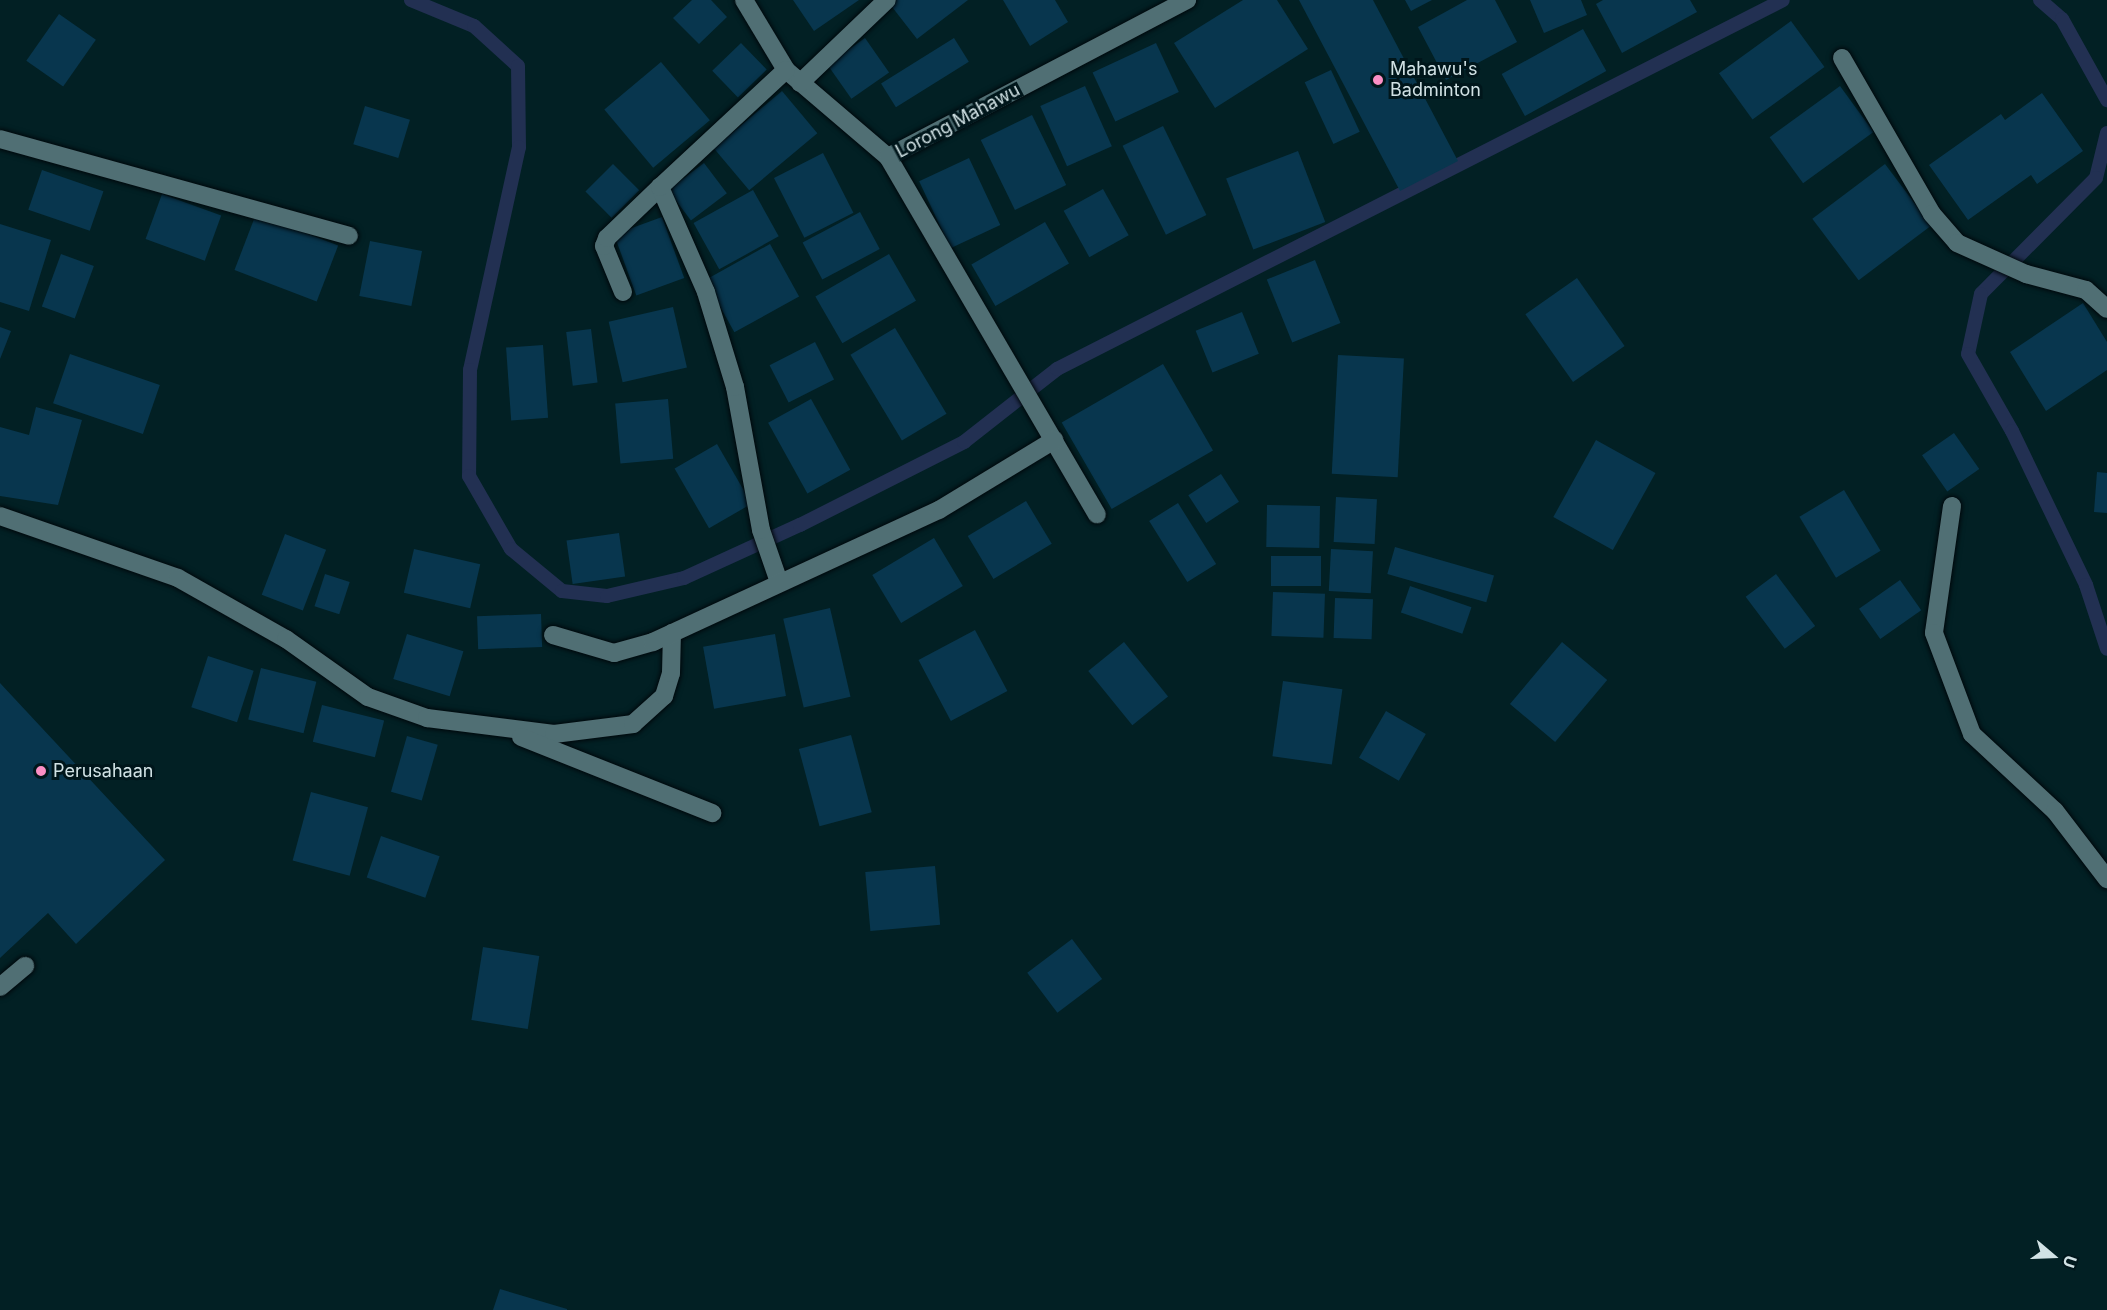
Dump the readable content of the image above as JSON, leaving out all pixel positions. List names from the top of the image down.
{
  "streets": {
    "street": ["Lorong Mahawu"]
  },
  "places": ["Mahawu's Badminton", "Perusahaan"],
  "north": "right"
}
